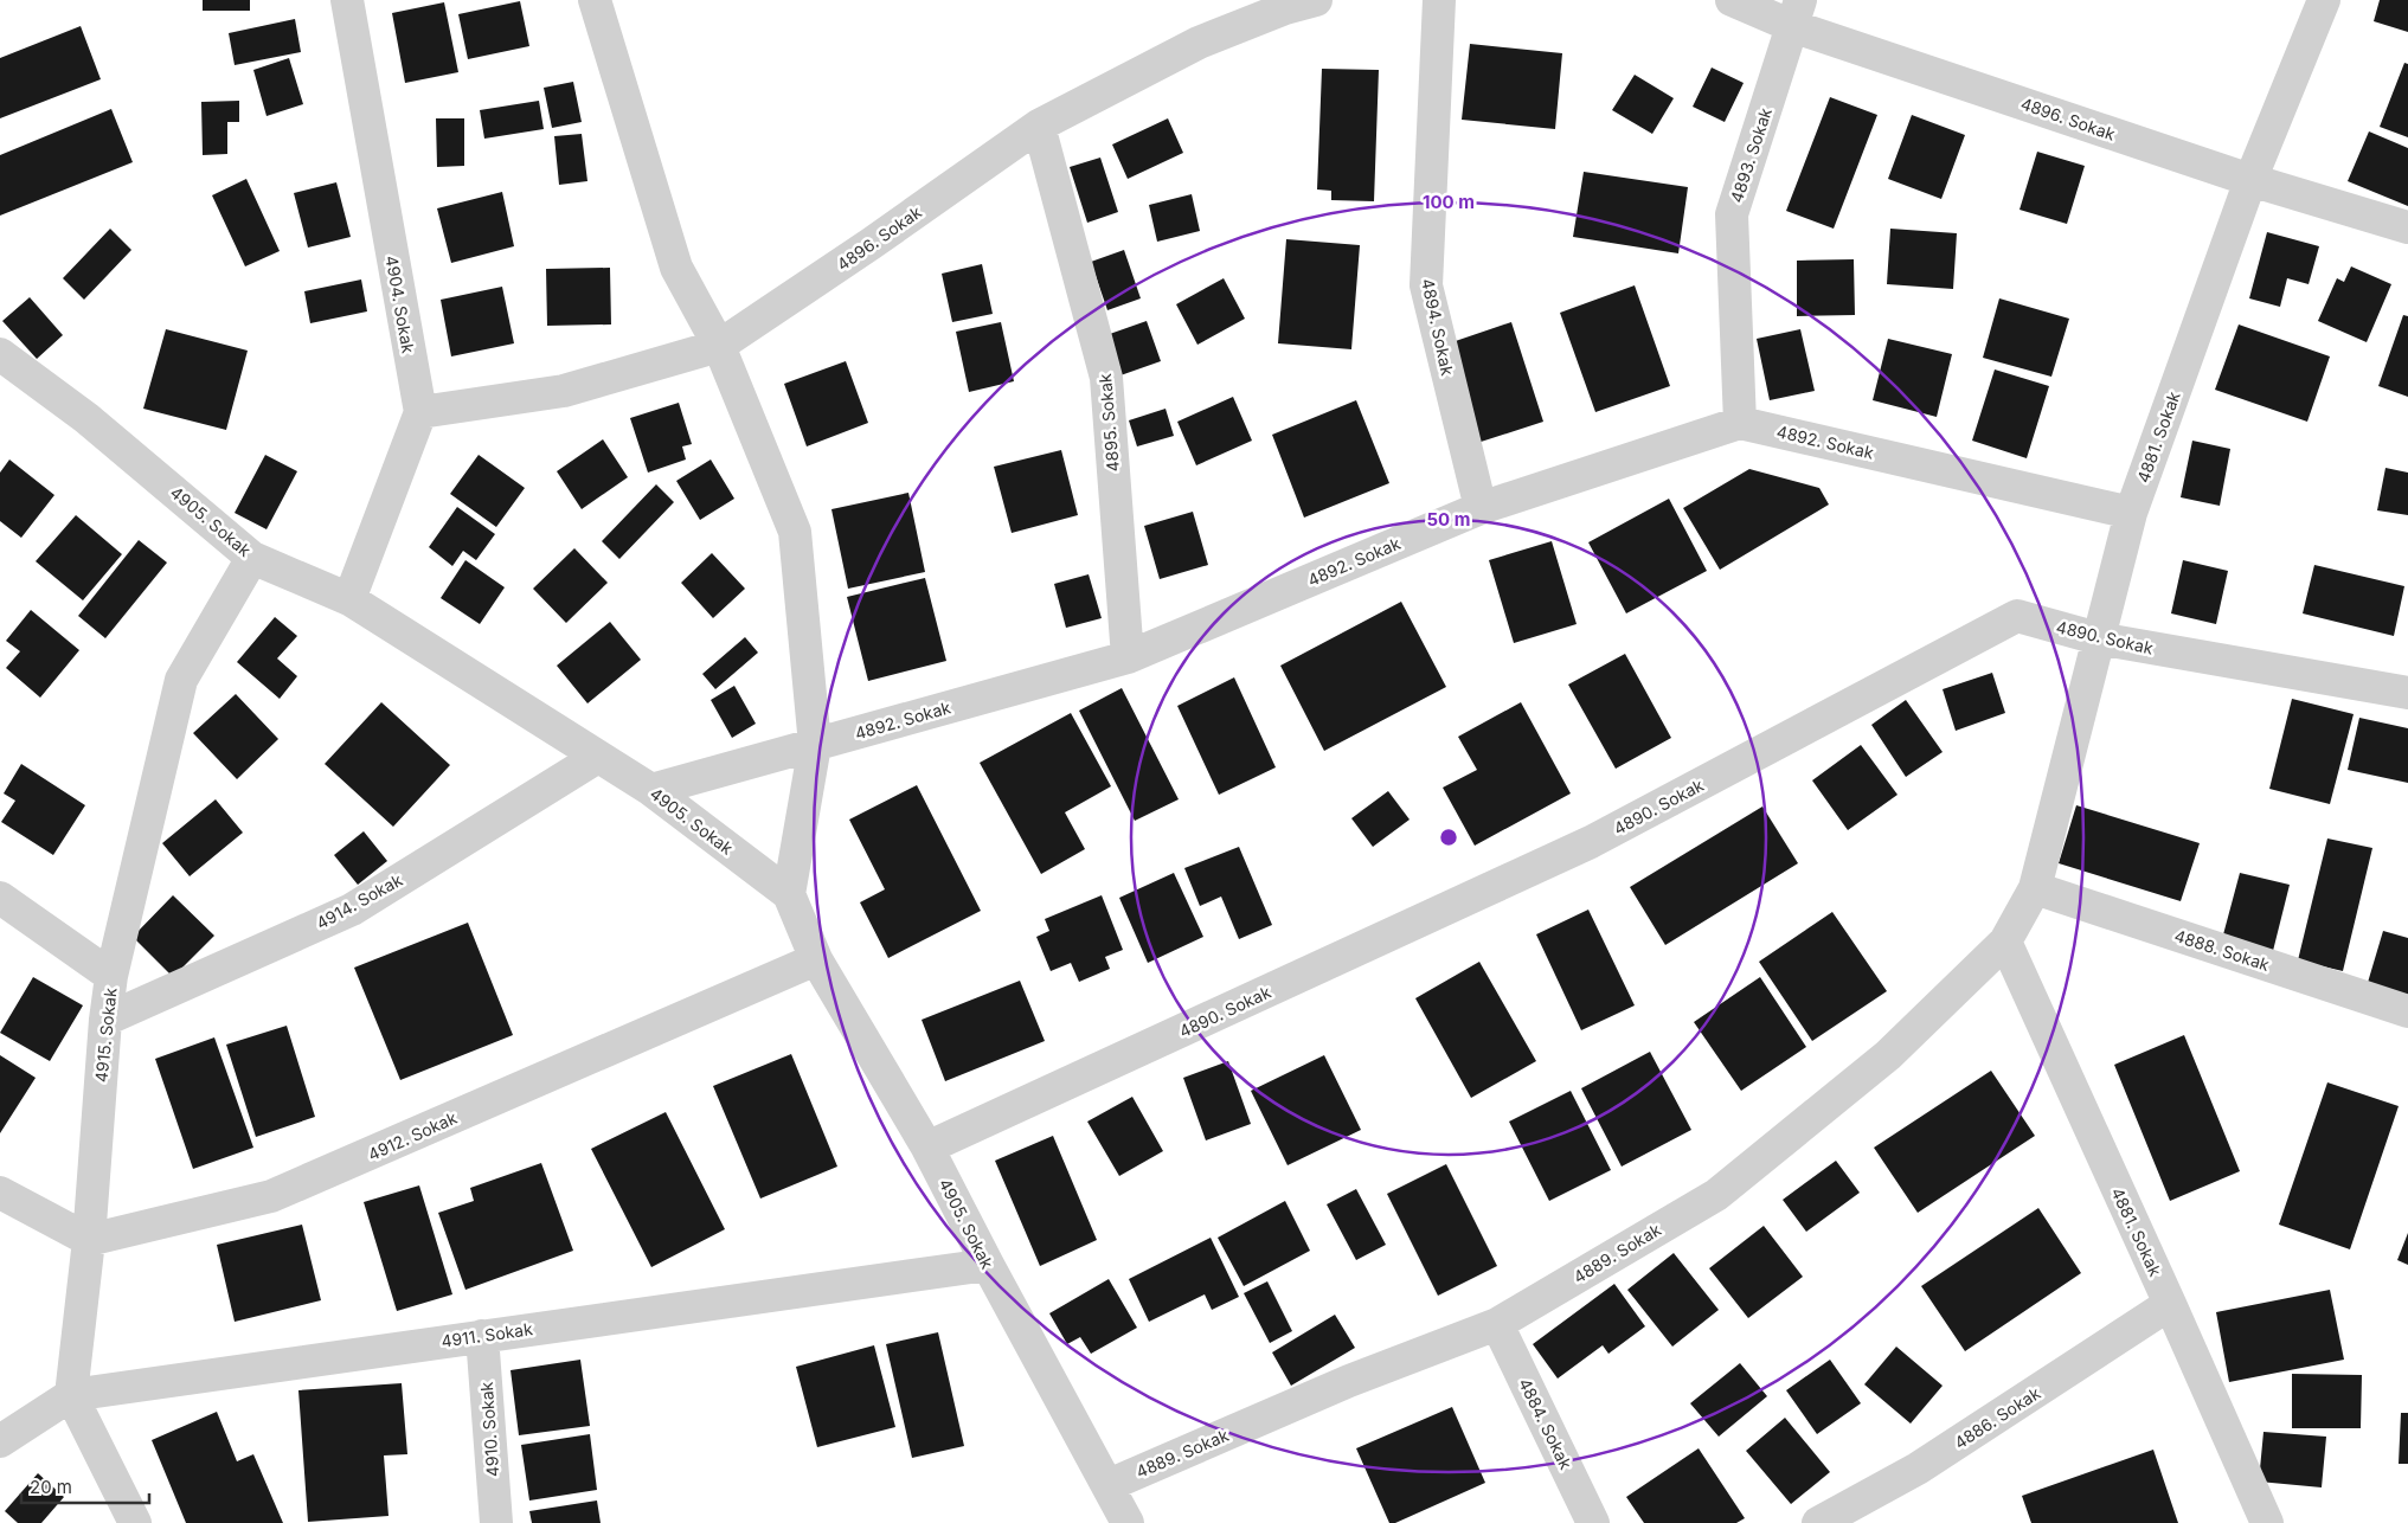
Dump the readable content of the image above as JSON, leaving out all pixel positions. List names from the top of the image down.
{
  "streets": {
    "street": [
      "4896. Sokak",
      "4893. Sokak",
      "4904. Sokak",
      "4894. Sokak",
      "4895. Sokak",
      "4881. Sokak",
      "4892. Sokak",
      "4905. Sokak",
      "4890. Sokak",
      "4914. Sokak",
      "4888. Sokak",
      "4915. Sokak",
      "4912. Sokak",
      "4889. Sokak",
      "4911. Sokak",
      "4886. Sokak",
      "4884. Sokak",
      "4910. Sokak"
    ]
  },
  "crossings": [
    ["4896. Sokak", "4893. Sokak"],
    ["4896. Sokak", "4904. Sokak"],
    ["4896. Sokak", "4895. Sokak"],
    ["4896. Sokak", "4881. Sokak"],
    ["4893. Sokak", "4892. Sokak"],
    ["4894. Sokak", "4892. Sokak"],
    ["4895. Sokak", "4892. Sokak"],
    ["4881. Sokak", "4892. Sokak"],
    ["4881. Sokak", "4890. Sokak"],
    ["4881. Sokak", "4888. Sokak"],
    ["4881. Sokak", "4889. Sokak"],
    ["4881. Sokak", "4886. Sokak"],
    ["4892. Sokak", "4905. Sokak"],
    ["4905. Sokak", "4890. Sokak"],
    ["4905. Sokak", "4914. Sokak"],
    ["4905. Sokak", "4915. Sokak"],
    ["4905. Sokak", "4912. Sokak"],
    ["4905. Sokak", "4889. Sokak"],
    ["4905. Sokak", "4911. Sokak"],
    ["4914. Sokak", "4915. Sokak"],
    ["4888. Sokak", "4889. Sokak"],
    ["4915. Sokak", "4912. Sokak"],
    ["4915. Sokak", "4911. Sokak"],
    ["4889. Sokak", "4884. Sokak"],
    ["4911. Sokak", "4910. Sokak"]
  ],
  "scale_bar": "20 m",
  "rings": ["100 m", "50 m"]
}
